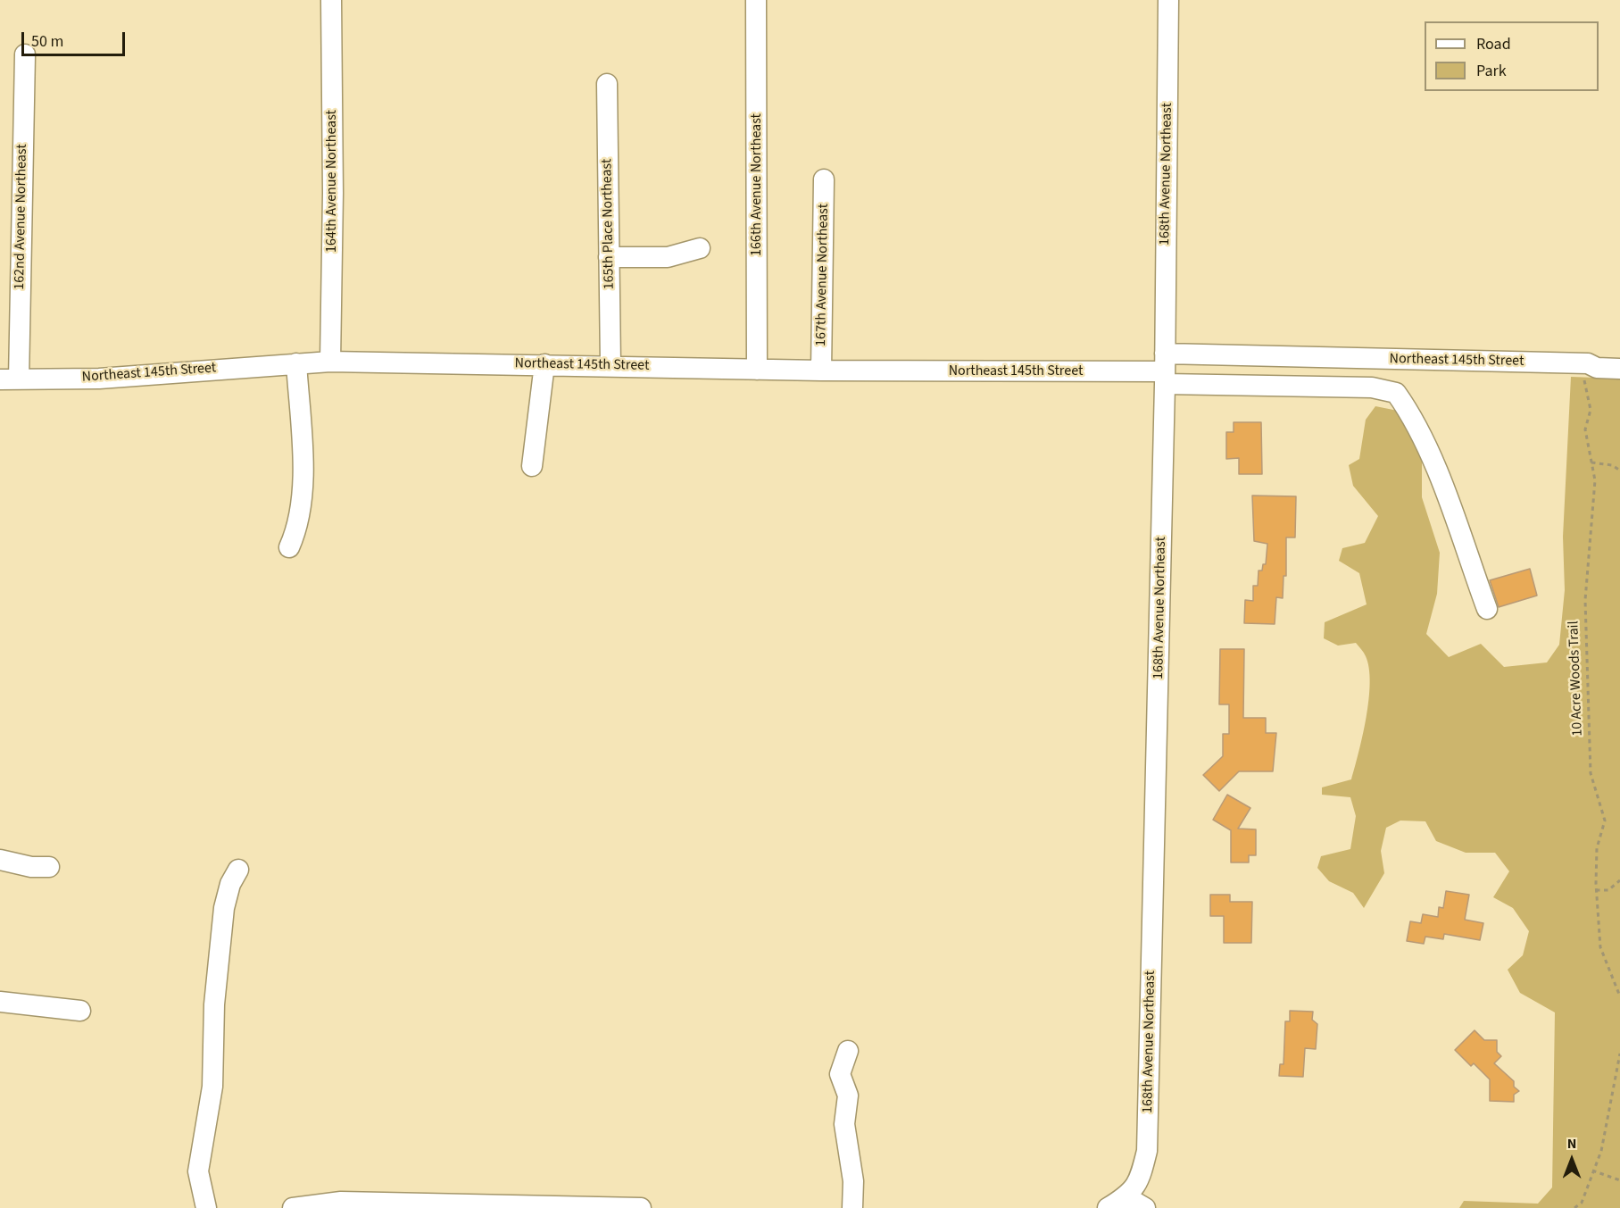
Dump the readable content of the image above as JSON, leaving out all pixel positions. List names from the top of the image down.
{
  "streets": {
    "street": [
      "168th Avenue Northeast",
      "164th Avenue Northeast",
      "166th Avenue Northeast",
      "162nd Avenue Northeast",
      "165th Place Northeast",
      "167th Avenue Northeast",
      "Northeast 145th Street"
    ],
    "path": ["10 Acre Woods Trail"]
  },
  "crossings": [
    ["168th Avenue Northeast", "Northeast 145th Street"],
    ["164th Avenue Northeast", "Northeast 145th Street"],
    ["166th Avenue Northeast", "Northeast 145th Street"],
    ["162nd Avenue Northeast", "Northeast 145th Street"],
    ["165th Place Northeast", "Northeast 145th Street"],
    ["167th Avenue Northeast", "Northeast 145th Street"],
    ["Northeast 145th Street", "10 Acre Woods Trail"]
  ],
  "legend": ["Road", "Park"],
  "scale_bar": "50 m",
  "north": "top"
}
